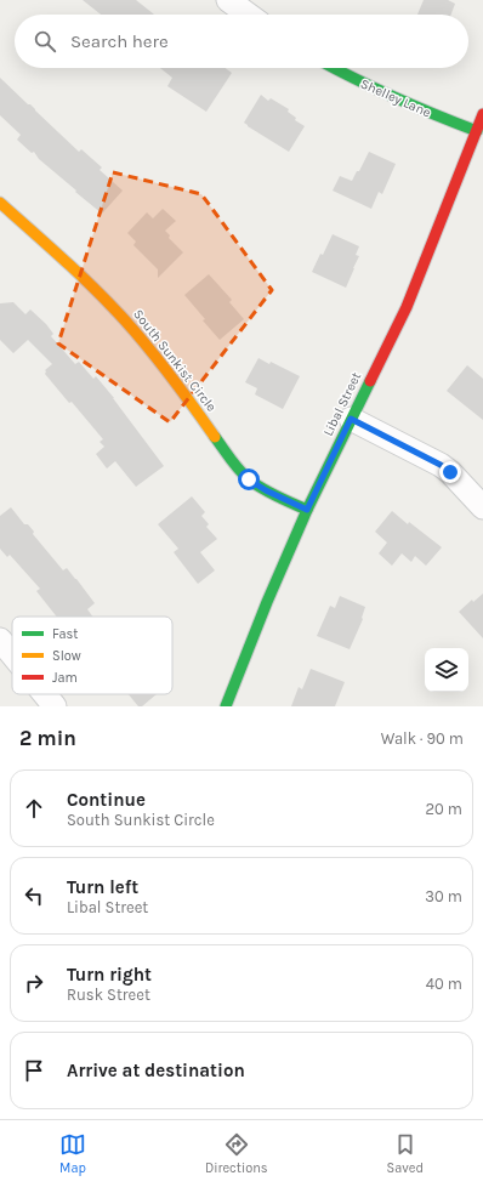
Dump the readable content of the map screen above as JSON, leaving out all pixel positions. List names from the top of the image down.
{
  "streets": {
    "street": ["Shelley Lane", "South Sunkist Circle", "Libal Street"]
  },
  "crossings": [
    ["Shelley Lane", "Libal Street"],
    ["South Sunkist Circle", "Libal Street"]
  ],
  "legend": ["Fast", "Slow", "Jam"],
  "page": {
    "search": "Search here",
    "heading": ["2 min", "Walk · 90 m"],
    "list": [
      ["Continue", "South Sunkist Circle", "20 m"],
      ["Turn left", "Libal Street", "30 m"],
      ["Turn right", "Rusk Street", "40 m"],
      "Arrive at destination"
    ],
    "nav": ["Map", "Directions", "Saved"]
  }
}
